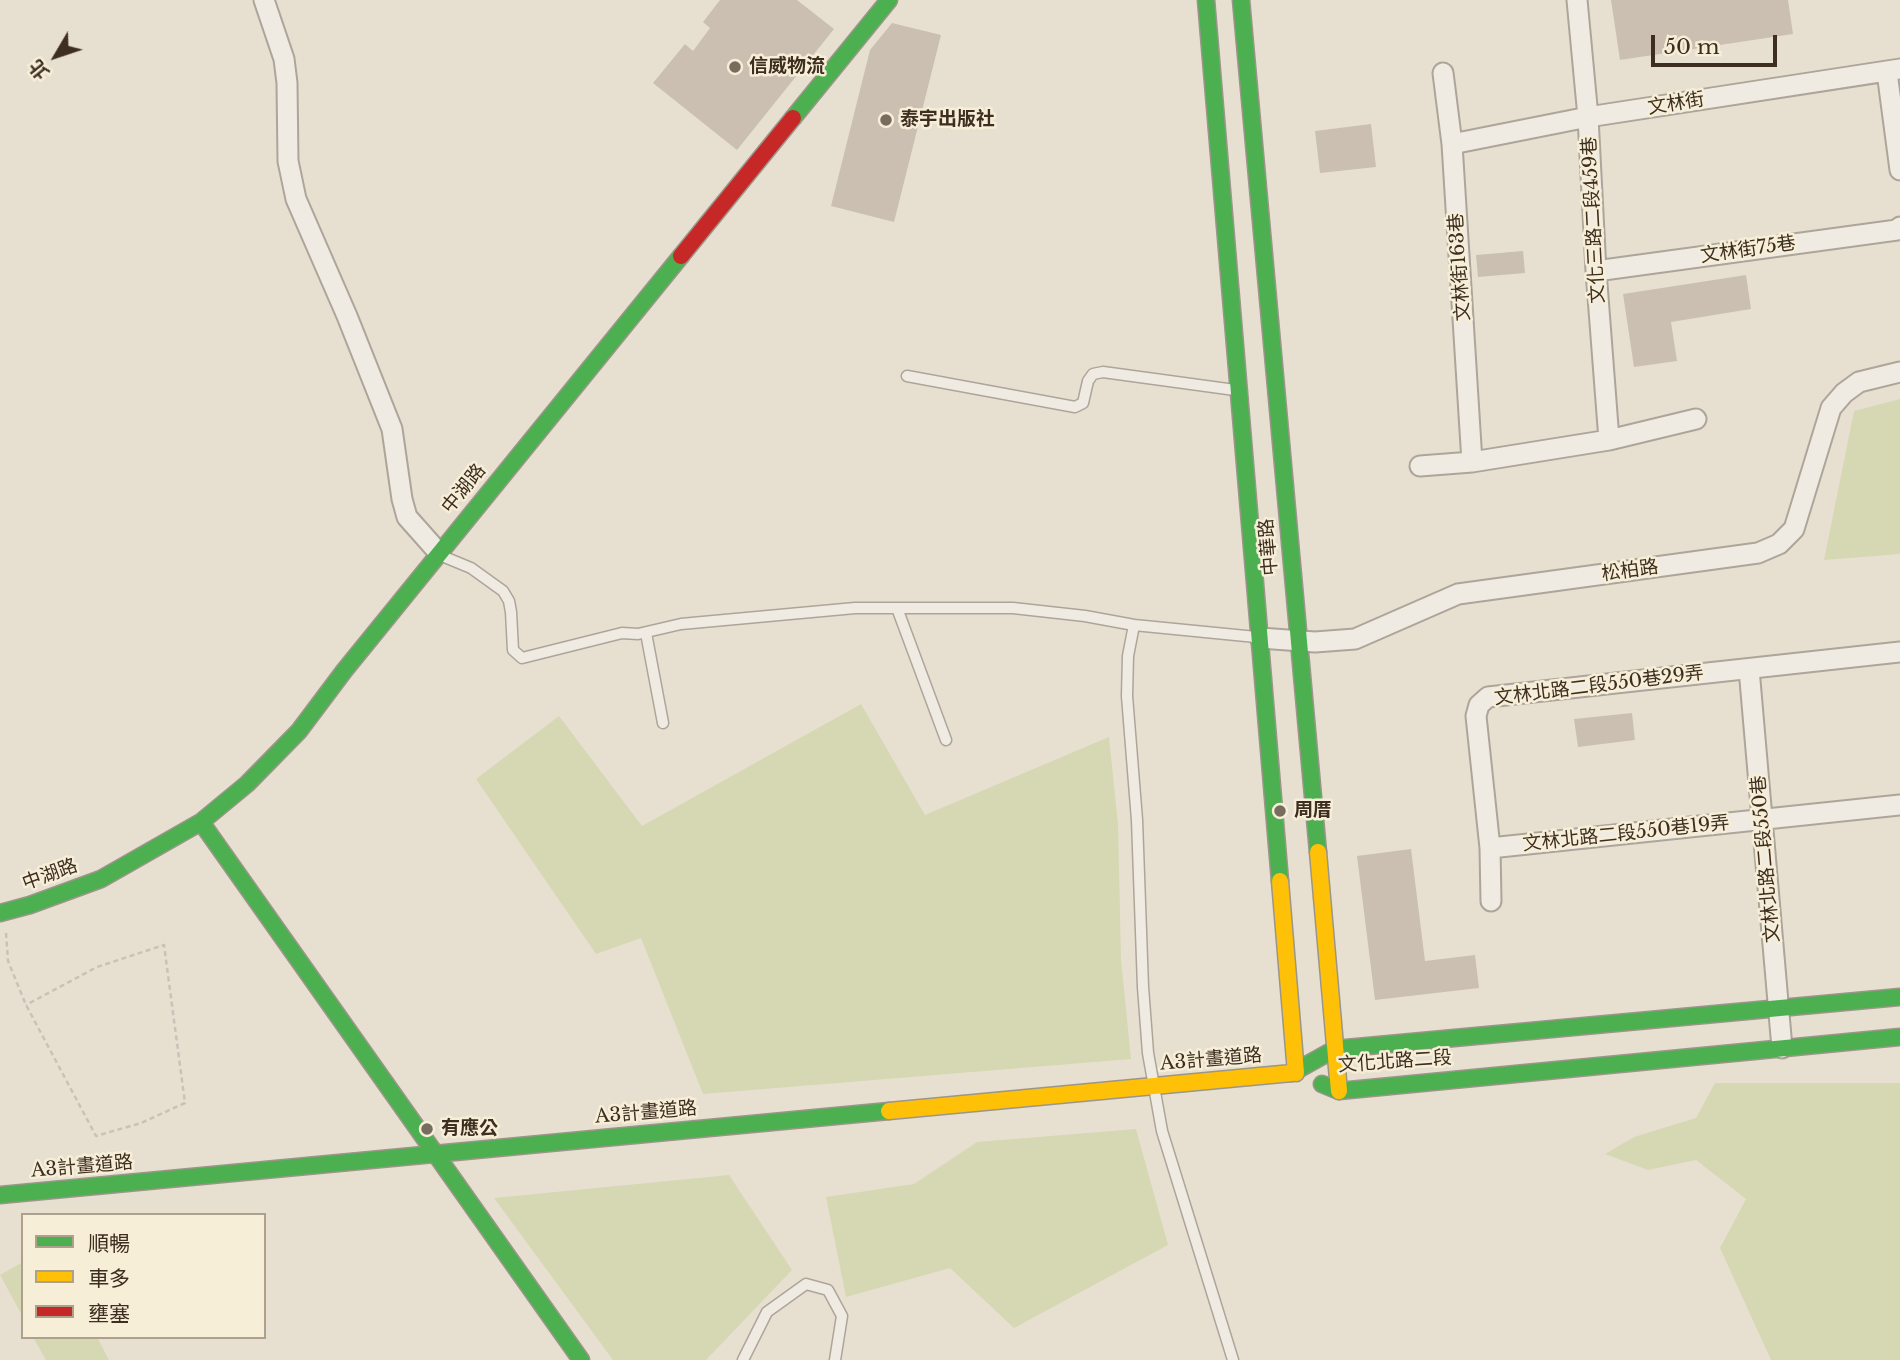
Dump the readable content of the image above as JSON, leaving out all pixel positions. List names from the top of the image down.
{
  "streets": {
    "street": [
      "文林街",
      "文化三路二段459巷",
      "文林街75巷",
      "文林街163巷",
      "中湖路",
      "中華路",
      "松柏路",
      "文林北路二段550巷29弄",
      "文林北路二段550巷19弄",
      "文林北路二段550巷",
      "A3計畫道路",
      "文化北路二段"
    ]
  },
  "crossings": [
    ["文林街", "文化三路二段459巷"],
    ["文林街", "文林街163巷"],
    ["文化三路二段459巷", "文林街75巷"],
    ["中華路", "松柏路"],
    ["中華路", "A3計畫道路"],
    ["中華路", "文化北路二段"],
    ["文林北路二段550巷29弄", "文林北路二段550巷19弄"],
    ["文林北路二段550巷29弄", "文林北路二段550巷"],
    ["文林北路二段550巷19弄", "文林北路二段550巷"],
    ["文林北路二段550巷", "文化北路二段"],
    ["A3計畫道路", "文化北路二段"]
  ],
  "places": [
    "信威物流",
    "泰宇出版社",
    "周厝",
    "有應公"
  ],
  "legend": ["順暢", "車多", "壅塞"],
  "scale_bar": "50 m",
  "north": "bottom left"
}
